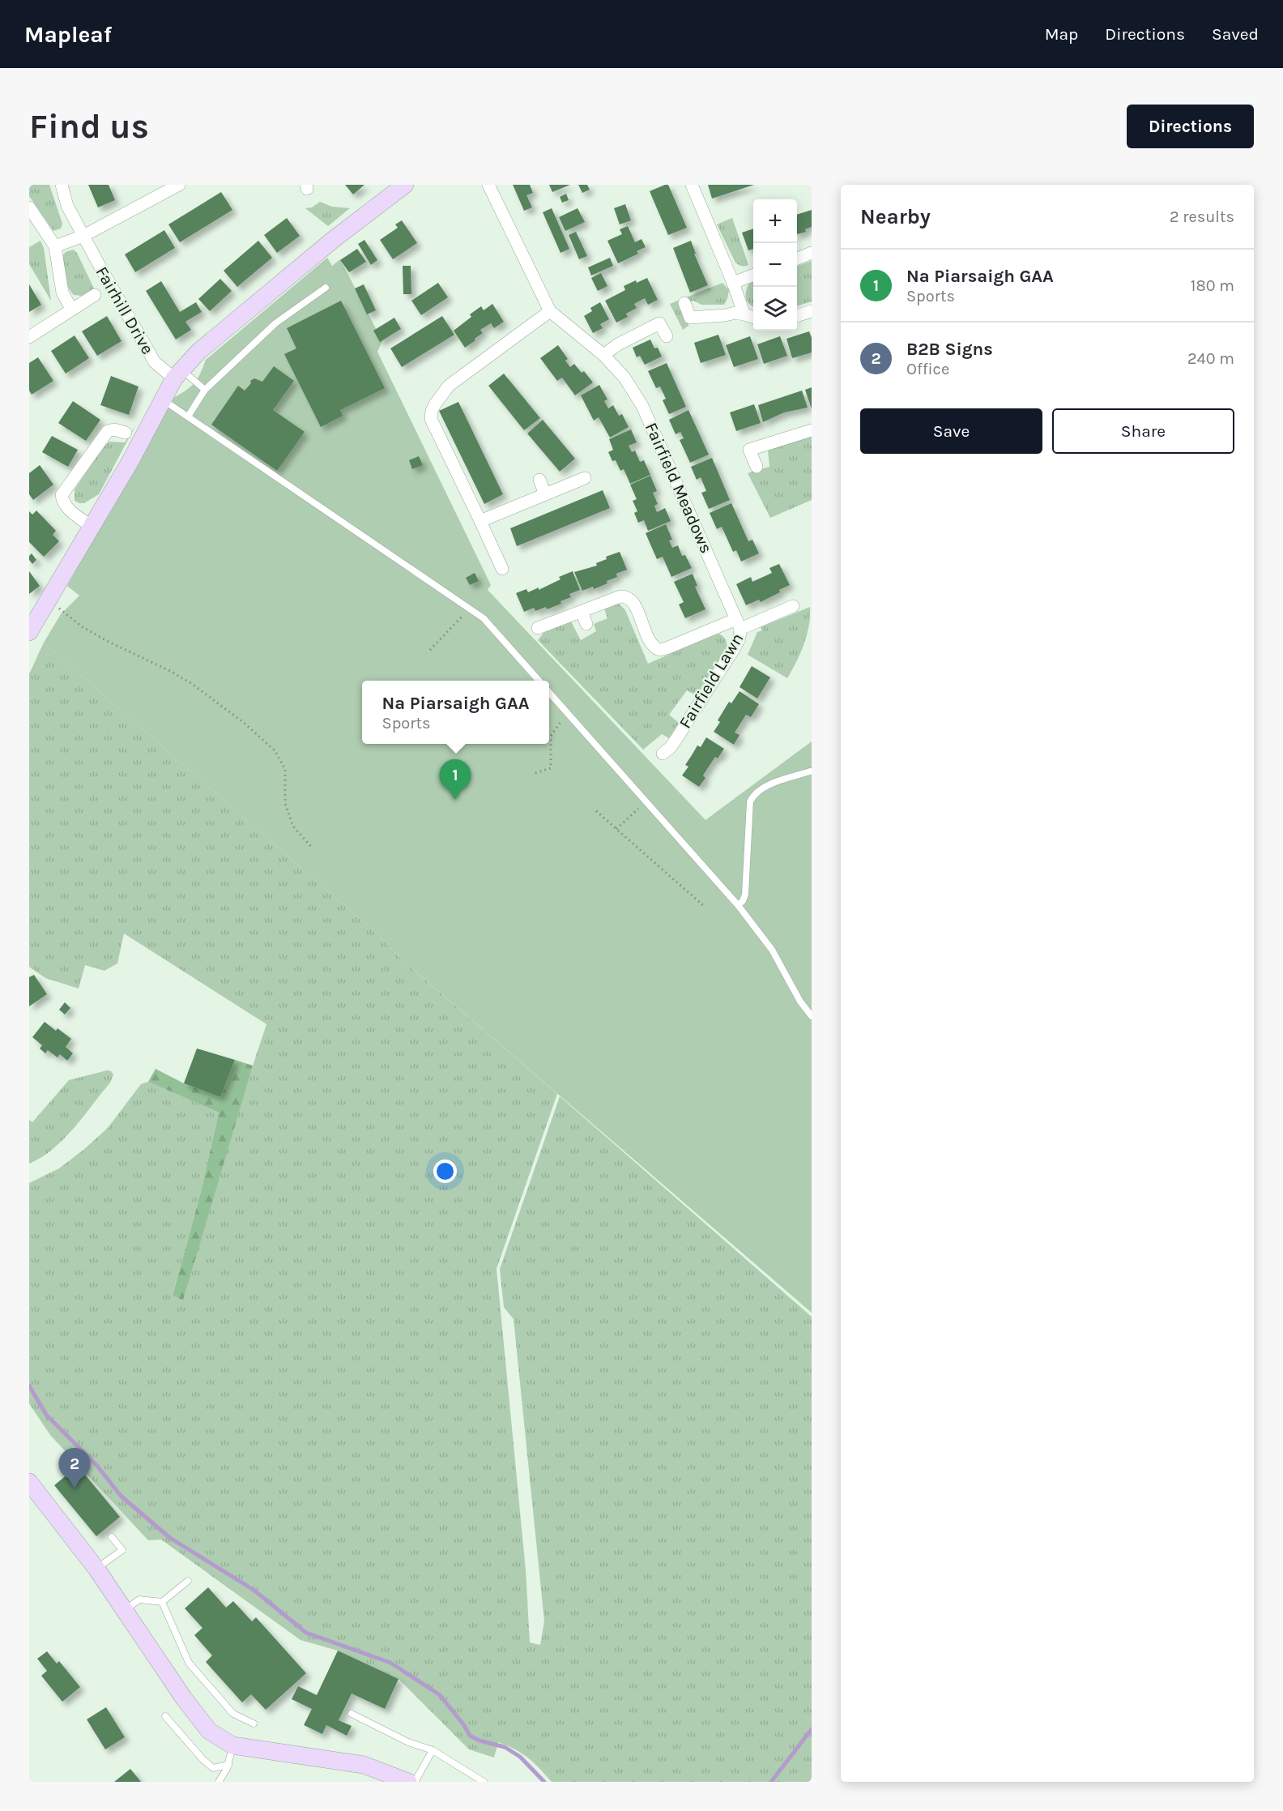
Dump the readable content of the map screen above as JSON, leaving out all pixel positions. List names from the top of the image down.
{
  "streets": {
    "street": ["Fairhill Drive", "Fairfield Meadows", "Fairfield Lawn"]
  },
  "crossings": [
    ["Fairfield Meadows", "Fairfield Lawn"]
  ],
  "page": {
    "header": "Mapleaf",
    "nav": ["Map", "Directions", "Saved"],
    "buttons": [
      "Directions",
      ["Save", "Share"]
    ],
    "title": "Find us",
    "heading": ["Nearby", "2 results"],
    "map_buttons": ["+", "−"],
    "list": [
      {
        "mark": "1",
        "name": "Na Piarsaigh GAA",
        "note": "Sports",
        "value": "180 m"
      },
      {
        "mark": "2",
        "name": "B2B Signs",
        "note": "Office",
        "value": "240 m"
      }
    ],
    "popup": ["Na Piarsaigh GAA", "Sports"],
    "pins": ["1", "2"]
  }
}
